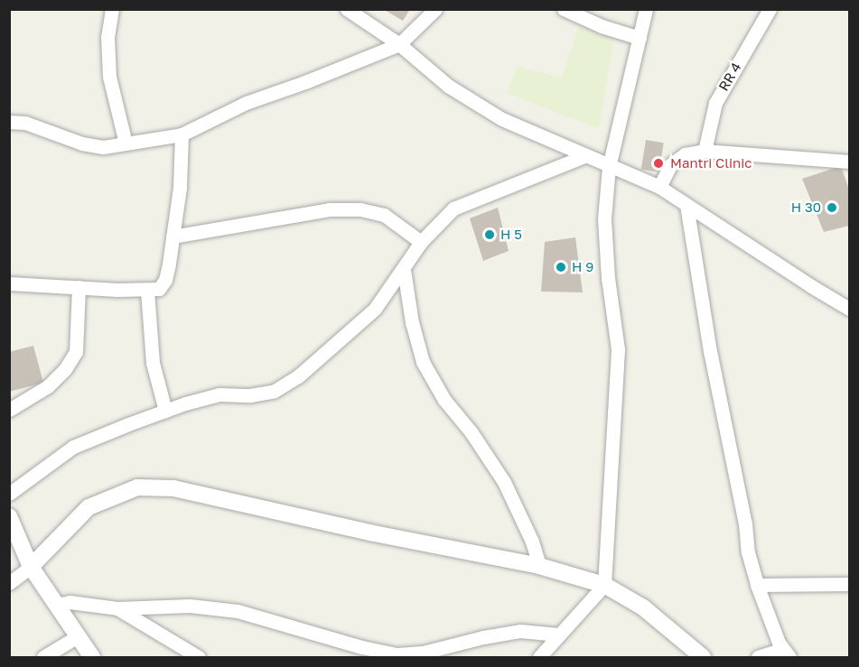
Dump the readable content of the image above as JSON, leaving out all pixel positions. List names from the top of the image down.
{
  "streets": {
    "street": ["RR 4"]
  },
  "places": [
    "Mantri Clinic",
    "H 30",
    "H 5",
    "H 9"
  ]
}
